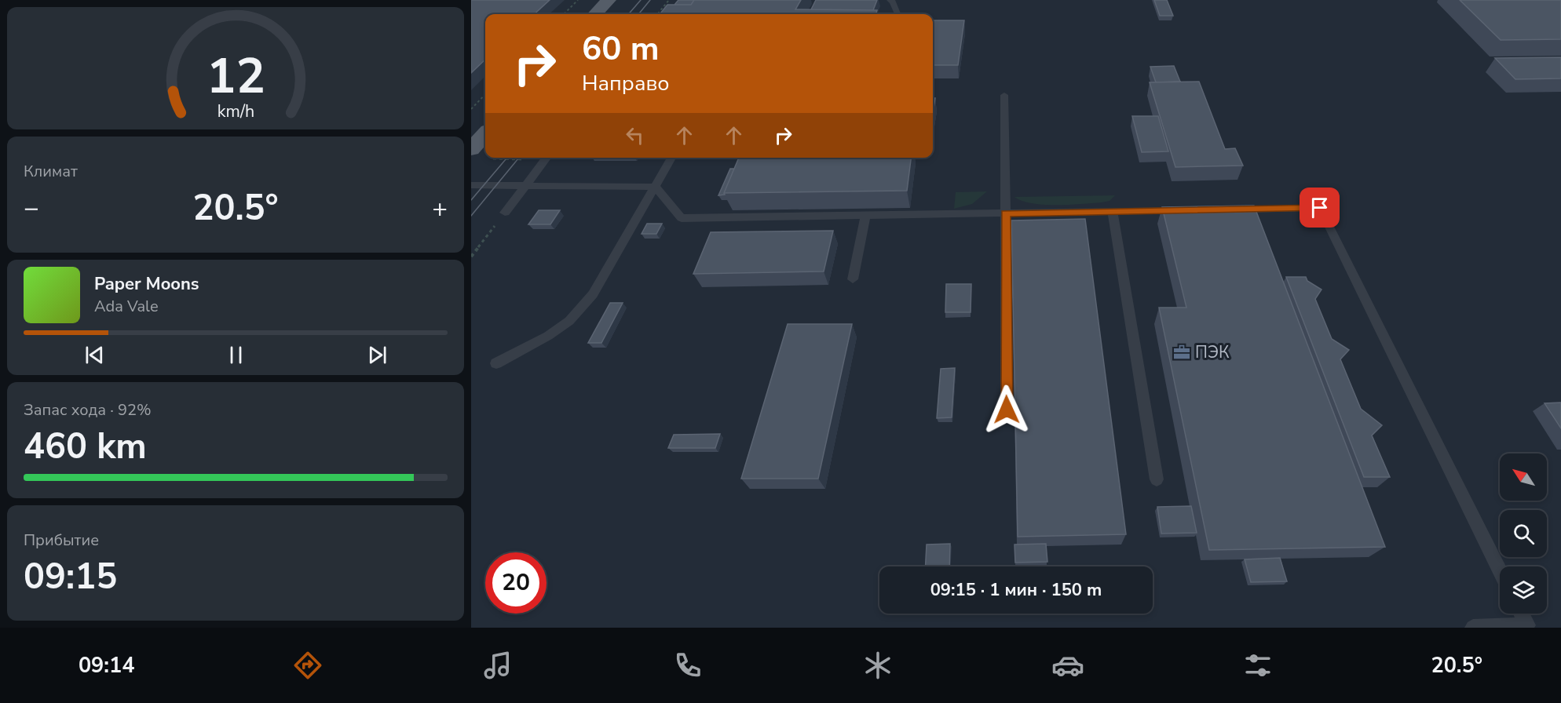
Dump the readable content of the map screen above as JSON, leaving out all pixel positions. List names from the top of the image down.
{
  "places": {
    "office": ["ПЭК"]
  },
  "north": "top left",
  "page": {
    "turn": ["60 m", "Направо"],
    "tile": [
      "Климат",
      ["Запас хода · 92%", "460 km"],
      ["Прибытие", "09:15"]
    ],
    "heat": ["−", "20.5°", "+"],
    "song": ["Paper Moons", "Ada Vale"],
    "limit": "20",
    "trip": "09:15 · 1 мин · 150 m",
    "tabs": ["09:14", "20.5°"],
    "gauge": ["12", "km/h"]
  }
}
